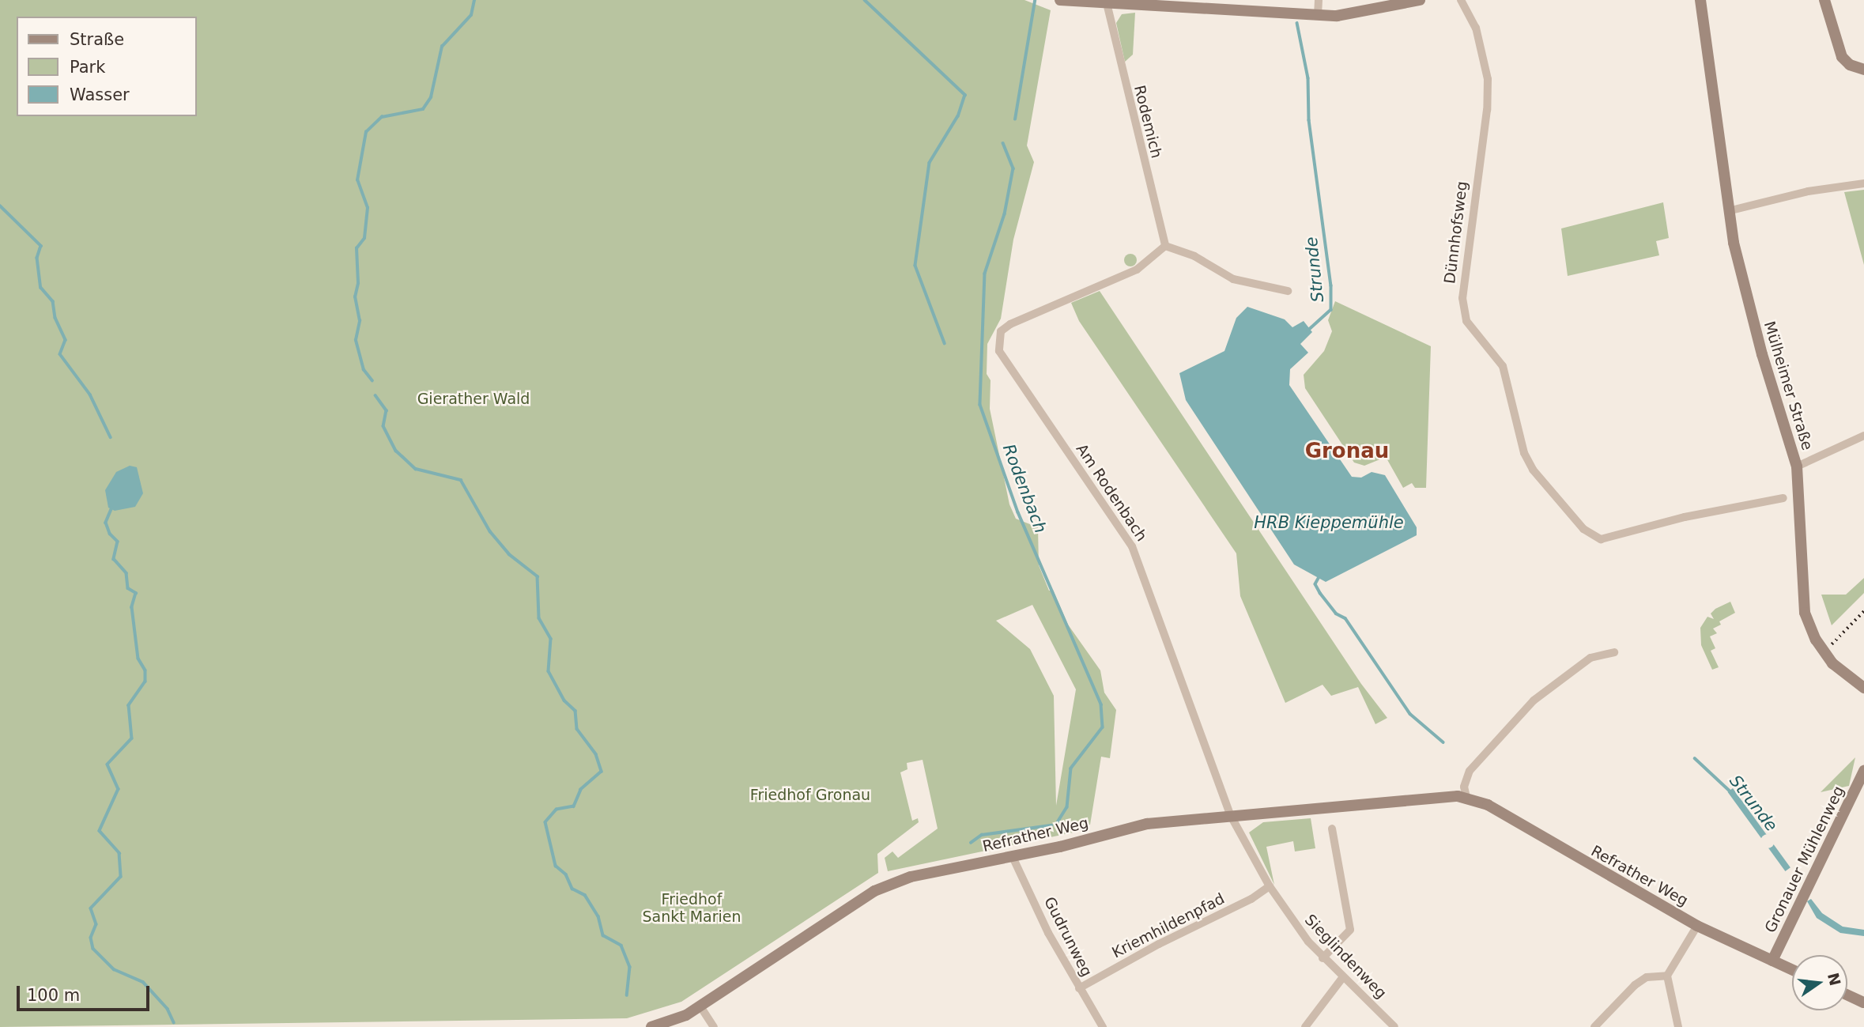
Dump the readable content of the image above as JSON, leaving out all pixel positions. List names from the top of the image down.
{
  "streets": {
    "main road": ["Mülheimer Straße", "Refrather Weg", "Gronauer Mühlenweg"],
    "street": [
      "Rodemich",
      "Dünnhofsweg",
      "Am Rodenbach",
      "Kriemhildenpfad",
      "Gudrunweg",
      "Sieglindenweg"
    ]
  },
  "crossings": [
    ["Rodemich", "Am Rodenbach"],
    ["Am Rodenbach", "Refrather Weg"],
    ["Am Rodenbach", "Sieglindenweg"],
    ["Refrather Weg", "Gronauer Mühlenweg"],
    ["Refrather Weg", "Gudrunweg"],
    ["Refrather Weg", "Sieglindenweg"],
    ["Kriemhildenpfad", "Gudrunweg"],
    ["Kriemhildenpfad", "Sieglindenweg"]
  ],
  "districts": ["Gronau"],
  "water": ["Strunde", "Rodenbach", "HRB Kieppemühle"],
  "parks": ["Gierather Wald", "Friedhof Gronau", "Friedhof Sankt Marien"],
  "legend": ["Straße", "Park", "Wasser"],
  "scale_bar": "100 m",
  "north": "right"
}
